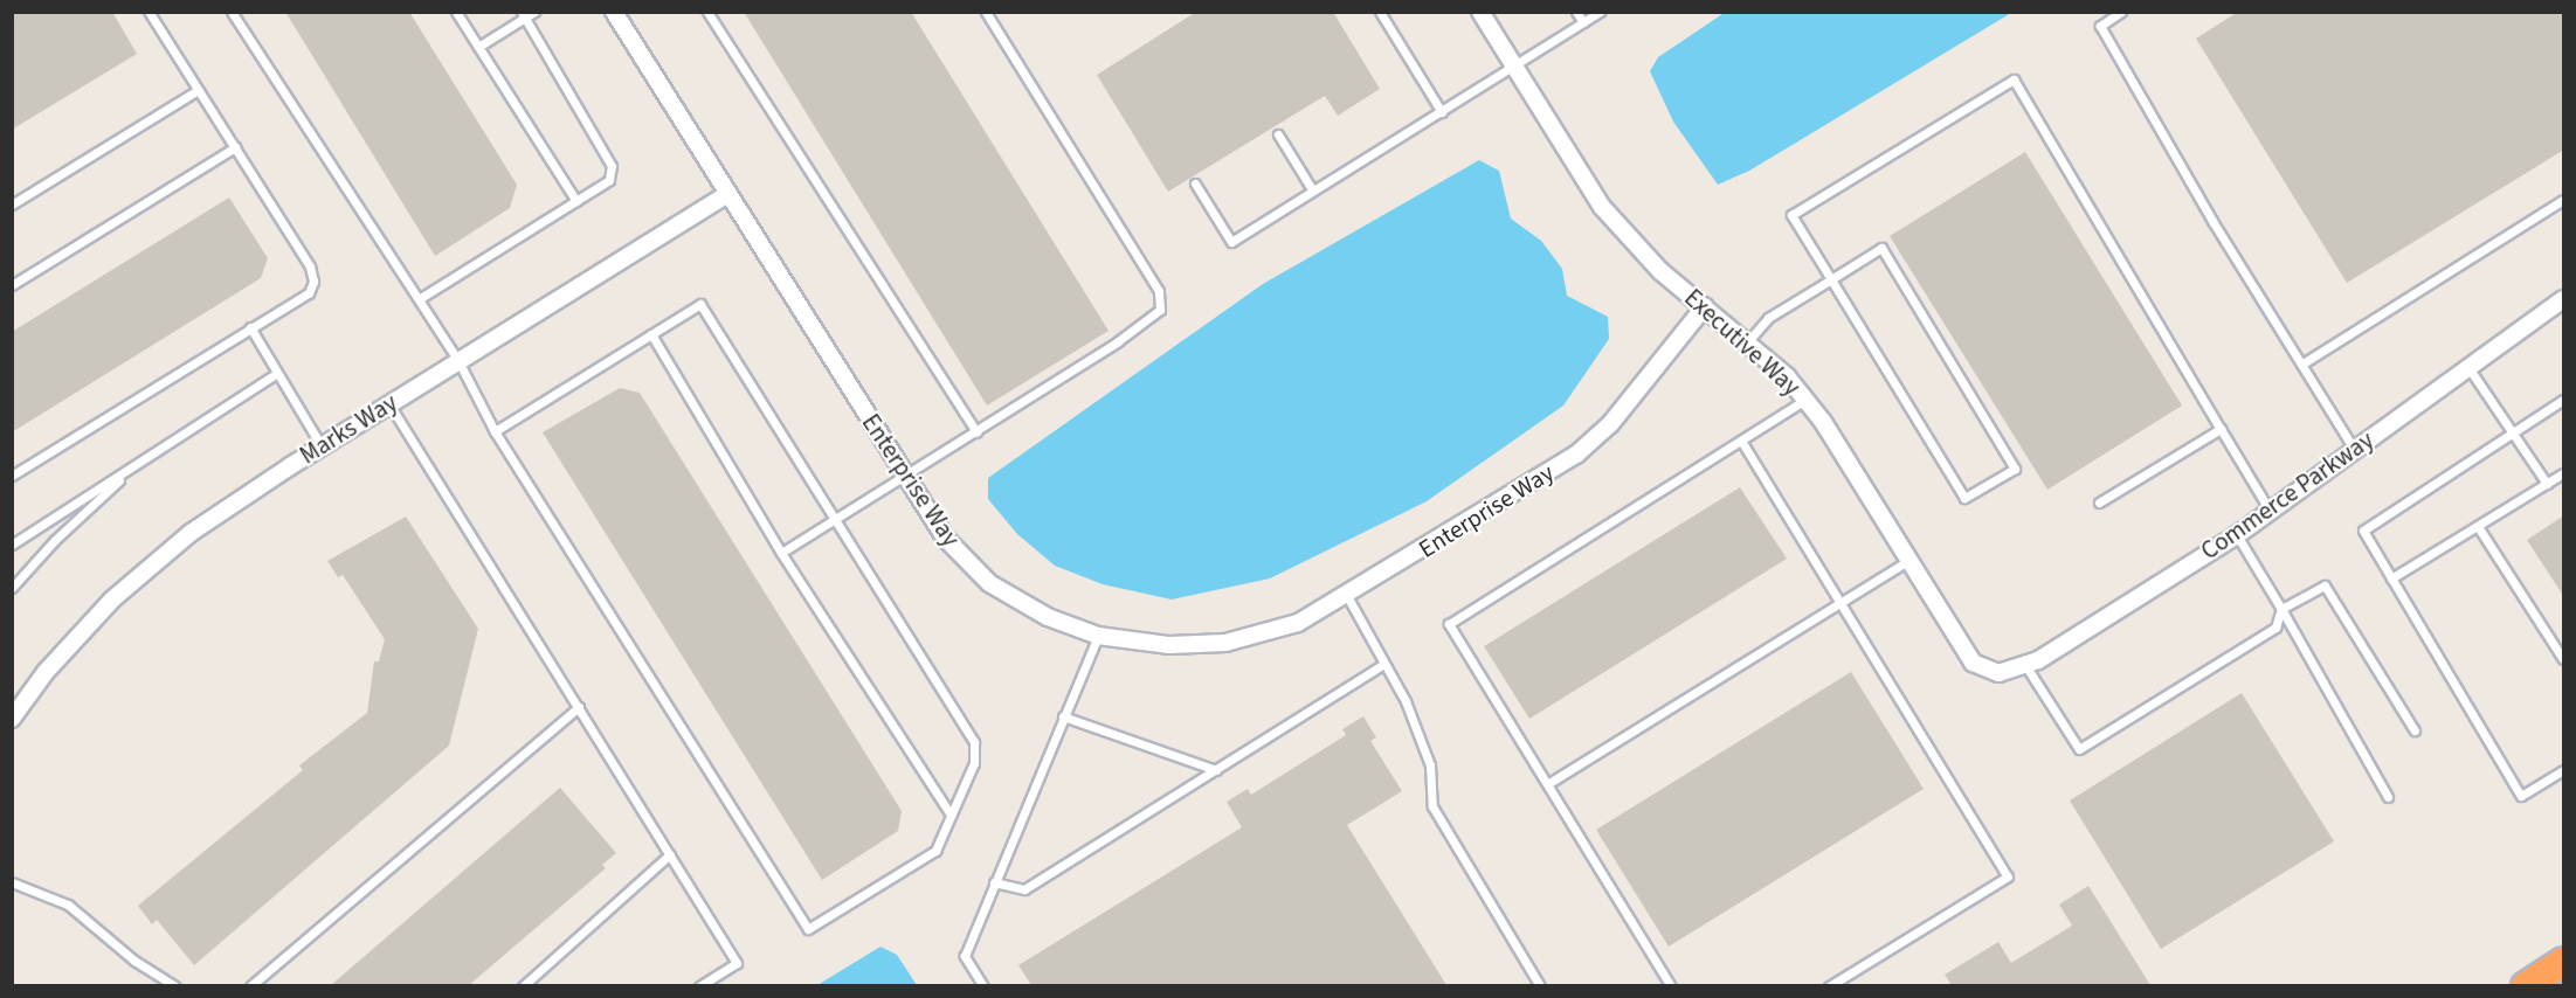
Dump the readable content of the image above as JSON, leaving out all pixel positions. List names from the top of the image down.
{
  "streets": {
    "street": [
      "Executive Way",
      "Marks Way",
      "Enterprise Way",
      "Commerce Parkway"
    ]
  },
  "crossings": [
    ["Executive Way", "Enterprise Way"],
    ["Executive Way", "Commerce Parkway"],
    ["Marks Way", "Enterprise Way"]
  ]
}
